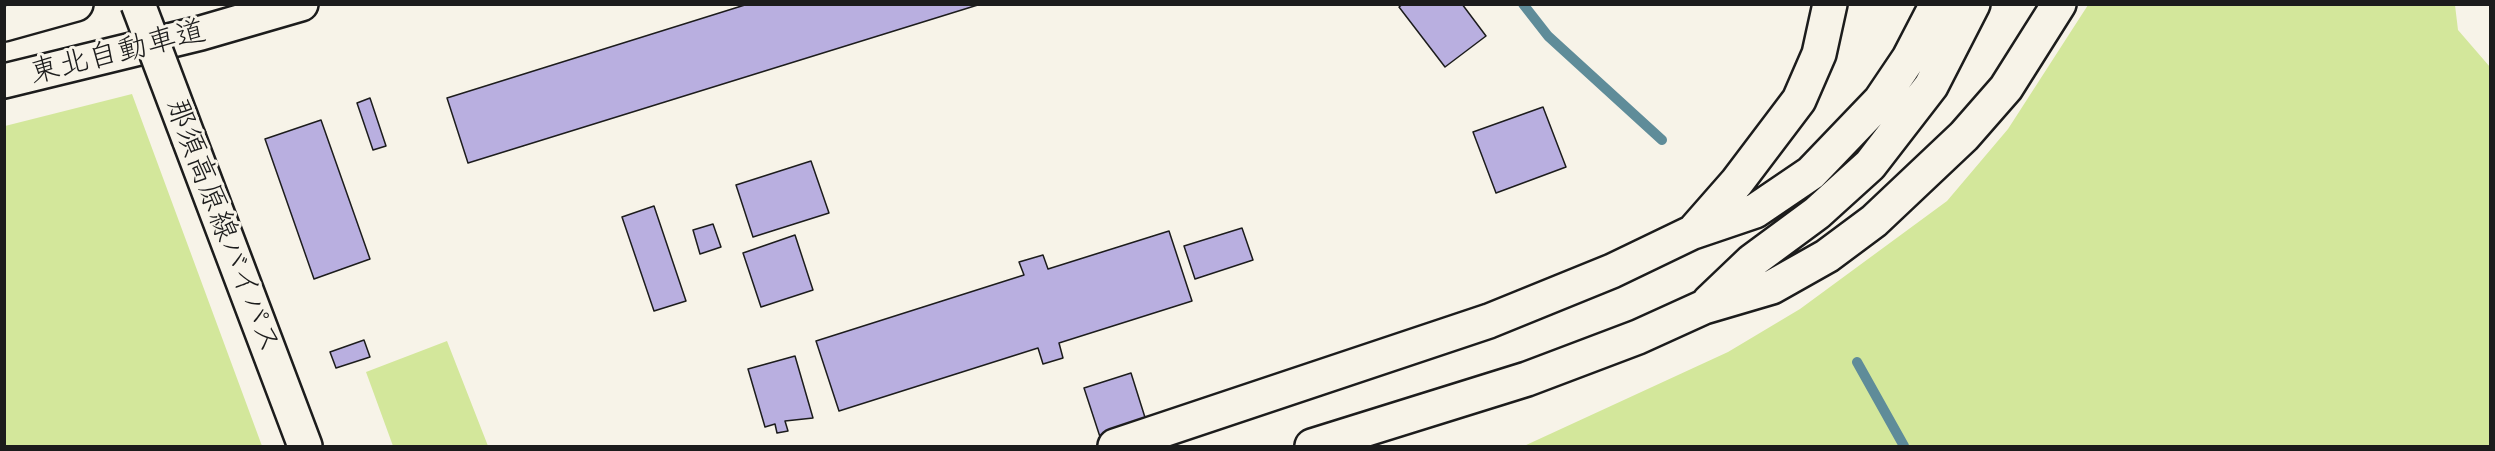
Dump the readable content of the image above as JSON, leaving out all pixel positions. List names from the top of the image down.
{
  "streets": {
    "main road": ["東北自動車道", "那須高原線バイパス"]
  }
}
